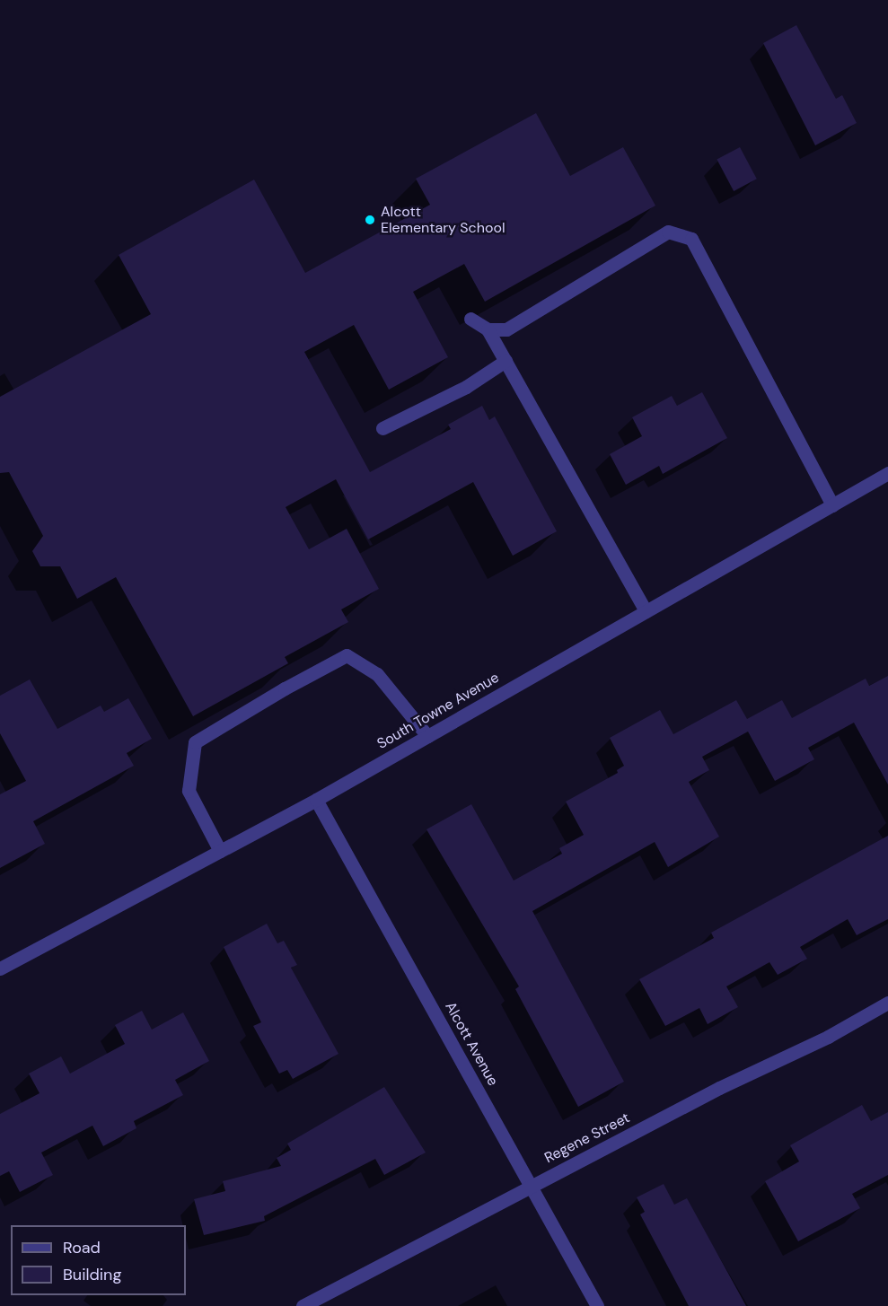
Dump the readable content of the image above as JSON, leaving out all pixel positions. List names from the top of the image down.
{
  "streets": {
    "street": ["South Towne Avenue", "Alcott Avenue", "Regene Street"]
  },
  "crossings": [
    ["South Towne Avenue", "Alcott Avenue"],
    ["Alcott Avenue", "Regene Street"]
  ],
  "places": ["Alcott Elementary School"],
  "legend": ["Road", "Building"]
}
